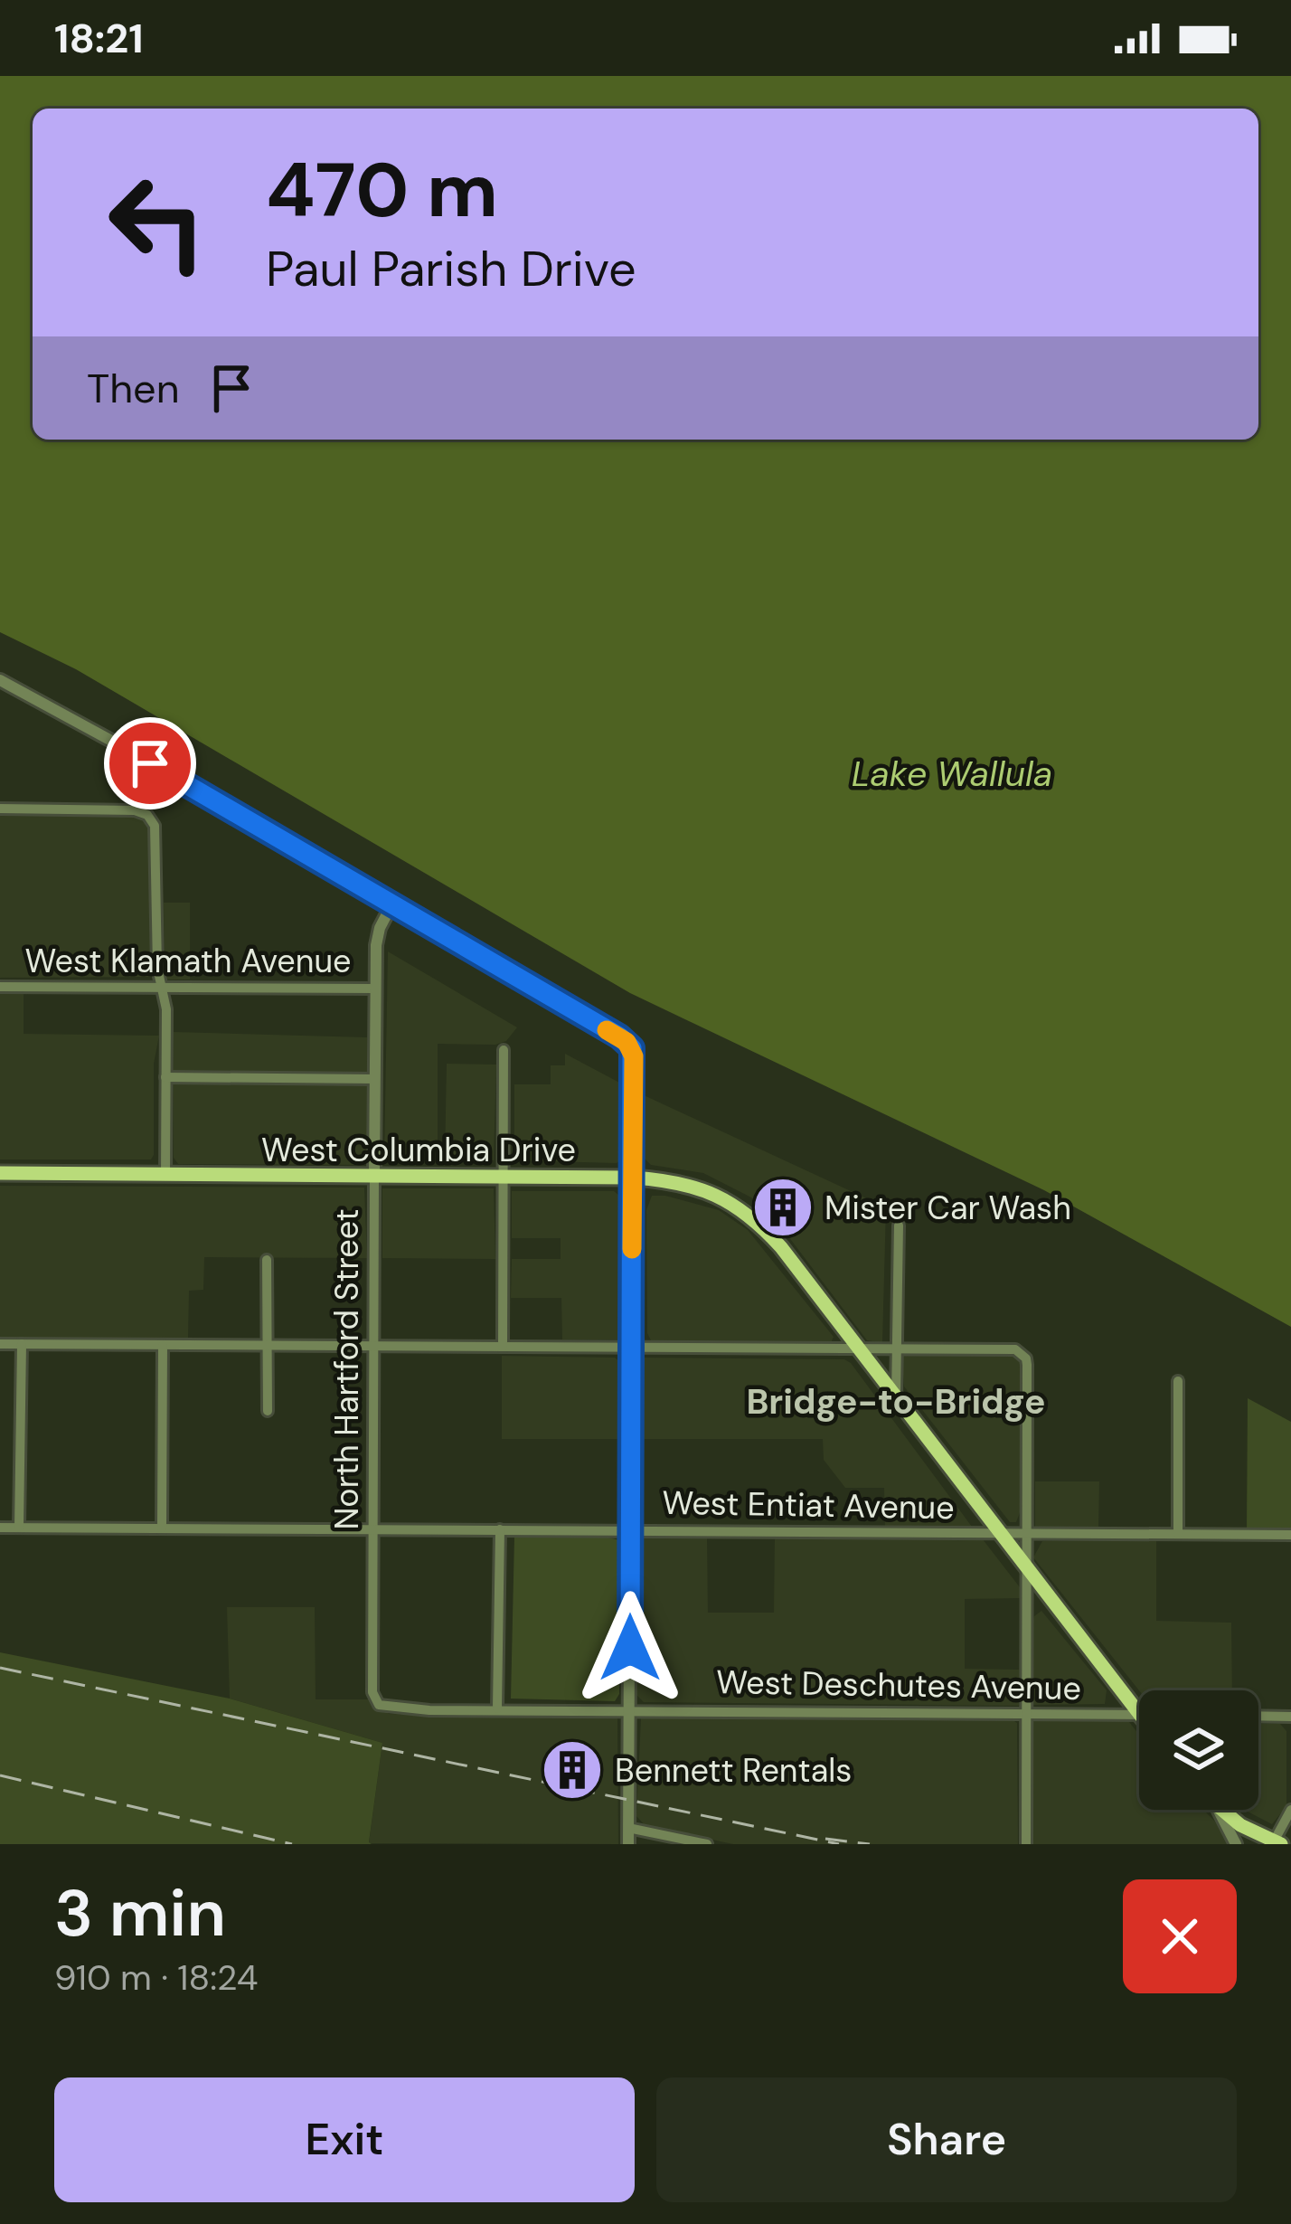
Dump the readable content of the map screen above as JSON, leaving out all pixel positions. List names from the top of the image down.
{
  "streets": {
    "main road": ["West Columbia Drive"],
    "street": [
      "West Klamath Avenue",
      "North Hartford Street",
      "West Entiat Avenue",
      "West Deschutes Avenue"
    ]
  },
  "crossings": [
    ["West Klamath Avenue", "North Hartford Street"],
    ["West Columbia Drive", "North Hartford Street"],
    ["West Columbia Drive", "West Entiat Avenue"],
    ["North Hartford Street", "West Entiat Avenue"],
    ["North Hartford Street", "West Deschutes Avenue"]
  ],
  "districts": ["Bridge-to-Bridge"],
  "water": ["Lake Wallula"],
  "places": {
    "building": ["Mister Car Wash", "Bennett Rentals"]
  },
  "page": {
    "status": "18:21",
    "turn": ["470 m", "Paul Parish Drive"],
    "then": "Then",
    "heading": ["3 min", "910 m · 18:24"],
    "buttons": ["Exit", "Share"]
  }
}
